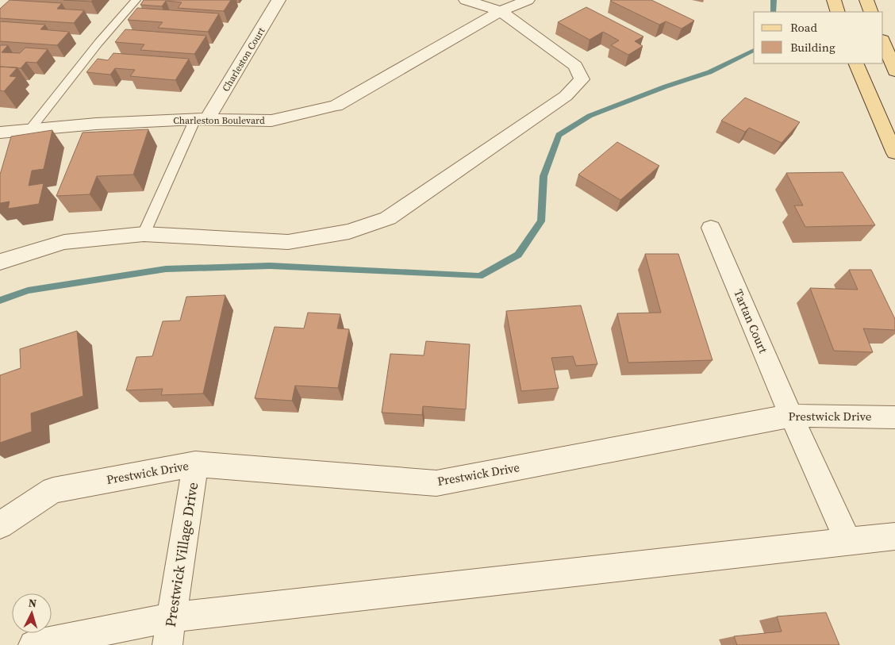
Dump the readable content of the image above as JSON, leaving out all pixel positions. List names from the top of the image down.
{
  "streets": {
    "street": [
      "Charleston Court",
      "Charleston Boulevard",
      "Tartan Court",
      "Prestwick Drive",
      "Prestwick Village Drive"
    ]
  },
  "crossings": [
    ["Charleston Court", "Charleston Boulevard"],
    ["Tartan Court", "Prestwick Drive"],
    ["Prestwick Drive", "Prestwick Village Drive"]
  ],
  "legend": ["Road", "Building"],
  "north": "top"
}
